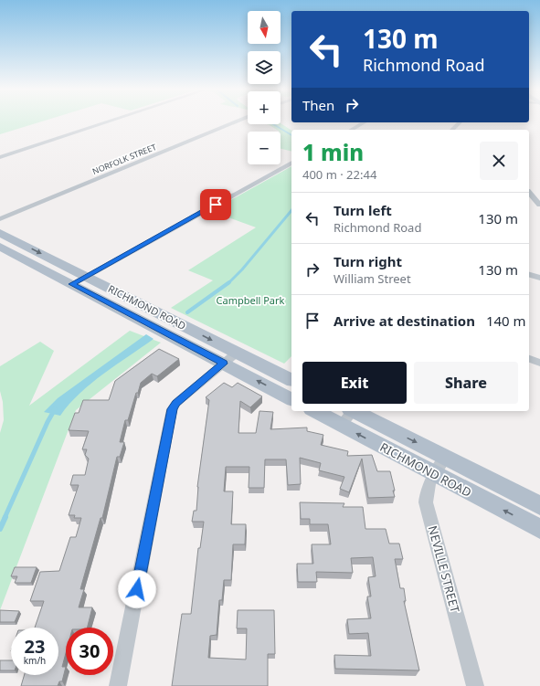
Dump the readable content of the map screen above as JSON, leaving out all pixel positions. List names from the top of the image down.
{
  "streets": {
    "main road": ["RICHMOND ROAD"],
    "street": ["NORFOLK STREET", "NEVILLE STREET"]
  },
  "crossings": [
    ["RICHMOND ROAD", "NEVILLE STREET"]
  ],
  "parks": ["Campbell Park"],
  "north": "bottom",
  "page": {
    "map_buttons": ["+", "−"],
    "turn": ["130 m", "Richmond Road"],
    "then": "Then",
    "heading": ["1 min", "400 m · 22:44"],
    "list": [
      {
        "name": "Turn left",
        "note": "Richmond Road",
        "value": "130 m"
      },
      {
        "name": "Turn right",
        "note": "William Street",
        "value": "130 m"
      },
      {
        "name": "Arrive at destination",
        "value": "140 m"
      }
    ],
    "buttons": ["Exit", "Share"],
    "speed": "23 km/h",
    "limit": "30"
  }
}
